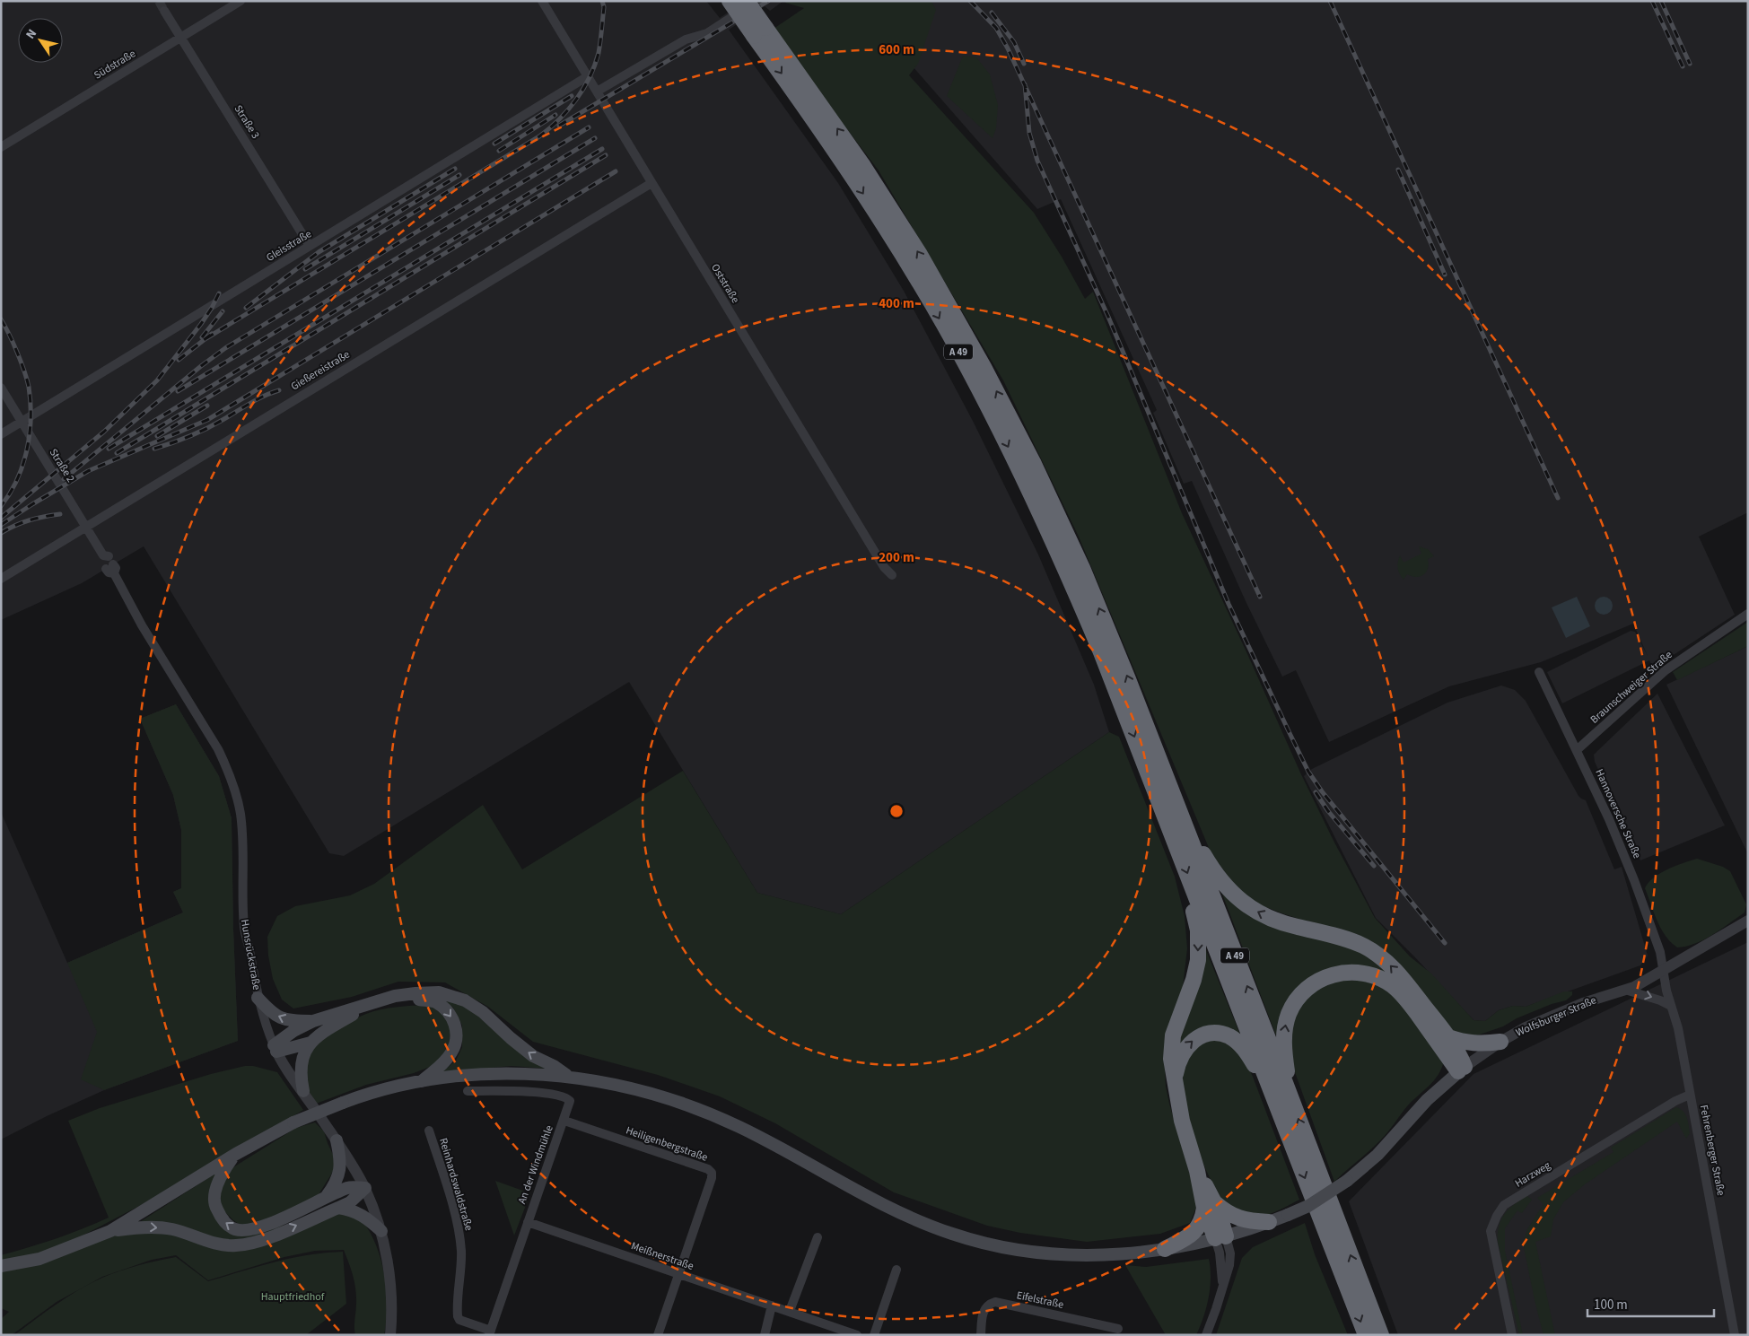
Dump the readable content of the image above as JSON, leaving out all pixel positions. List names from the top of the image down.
{
  "streets": {
    "highway": ["A 49"],
    "main road": ["Wolfsburger Straße"],
    "street": [
      "Südstraße",
      "Straße 3",
      "Gleisstraße",
      "Oststraße",
      "Gießereistraße",
      "Straße 2",
      "Braunschweiger Straße",
      "Hannoversche Straße",
      "Hunsrückstraße",
      "Heiligenbergstraße",
      "Fehrenberger Straße",
      "An der Windmühle",
      "Harzweg",
      "Reinhardswaldstraße",
      "Meißnerstraße",
      "Eifelstraße"
    ]
  },
  "crossings": [
    ["Südstraße", "Straße 3"],
    ["Straße 3", "Gleisstraße"],
    ["Gleisstraße", "Oststraße"],
    ["Gleisstraße", "Straße 2"],
    ["Oststraße", "Gießereistraße"],
    ["Gießereistraße", "Straße 2"],
    ["Straße 2", "Hunsrückstraße"],
    ["Braunschweiger Straße", "Hannoversche Straße"],
    ["Hannoversche Straße", "Wolfsburger Straße"],
    ["Hannoversche Straße", "Fehrenberger Straße"],
    ["Wolfsburger Straße", "Fehrenberger Straße"],
    ["Heiligenbergstraße", "An der Windmühle"],
    ["Heiligenbergstraße", "Meißnerstraße"],
    ["Fehrenberger Straße", "Harzweg"],
    ["An der Windmühle", "Reinhardswaldstraße"],
    ["An der Windmühle", "Meißnerstraße"]
  ],
  "parks": ["Hauptfriedhof"],
  "scale_bar": "100 m",
  "north": "top left",
  "rings": ["600 m", "400 m", "200 m"]
}
